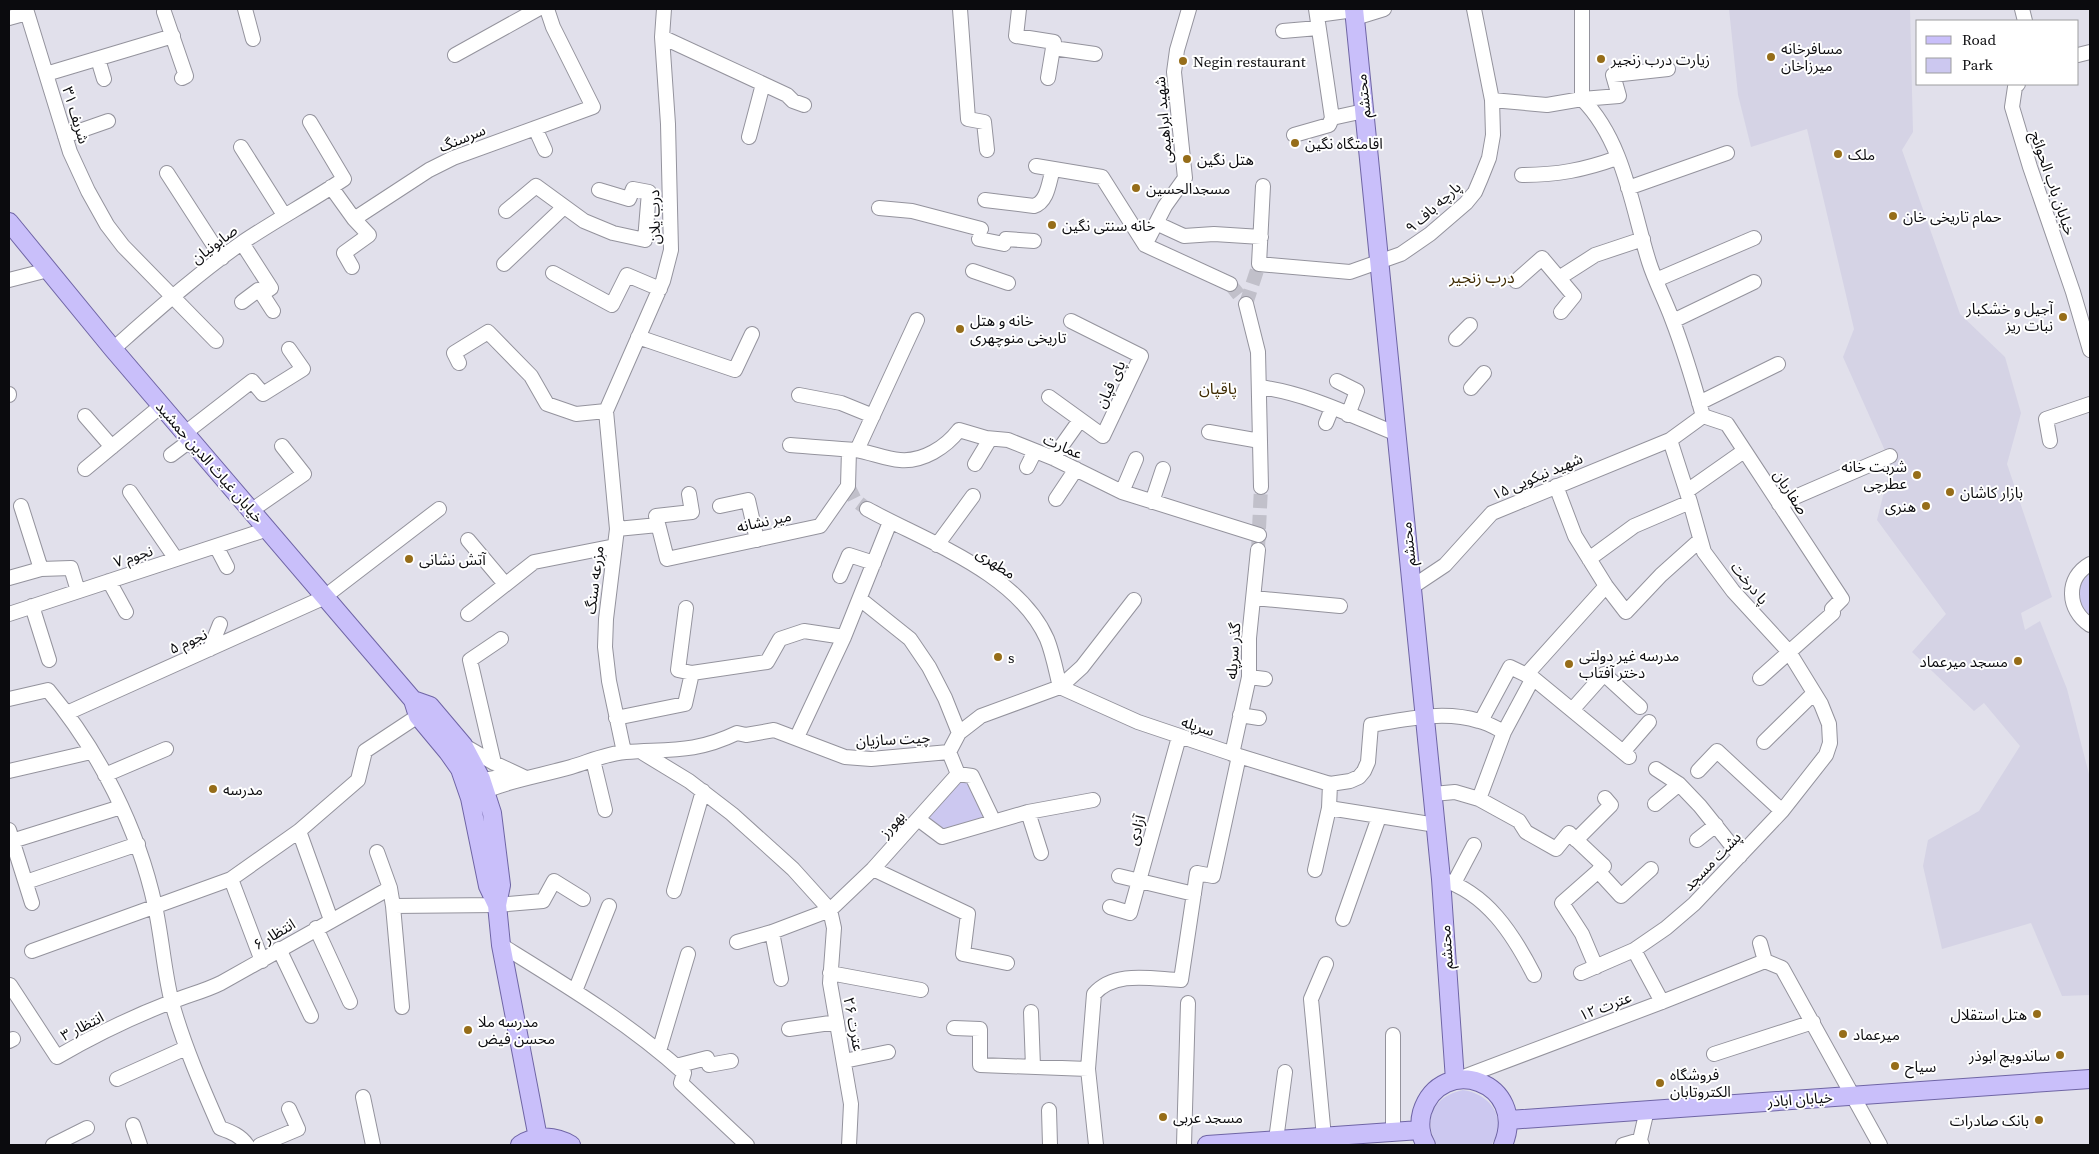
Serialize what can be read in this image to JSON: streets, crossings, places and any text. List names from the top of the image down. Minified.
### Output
{"streets":{"main road":["محتشم","خیابان غیاث الدین جمشید","خیابان اباذر"],"street":["شریف ۳۱","شهید ابراهیمی","سرسنگ","خیابان باب الحوائج","پارچه باف ۹","درب یلان","صابونیان","پای قپان","عمارت","شهید نیکویی ۱۵","صفاریان","میر نشانه","نجوم ۷","مطهری","مزرعه سنگ","پا درخت","نجوم ۵","گذر سرپله","سرپله","چیت سازیان","بهورز","آزادی","پشت مسجد","انتظار ۶","عترت ۱۲","عترت ۲۶","انتظار ۳"]},"crossings":[["محتشم","پارچه باف ۹"],["محتشم","شهید نیکویی ۱۵"],["محتشم","عترت ۱۲"],["شریف ۳۱","صابونیان"],["درب یلان","مزرعه سنگ"],["صابونیان","خیابان غیاث الدین جمشید"],["عمارت","میر نشانه"],["خیابان غیاث الدین جمشید","نجوم ۷"],["خیابان غیاث الدین جمشید","نجوم ۵"],["خیابان غیاث الدین جمشید","چیت سازیان"],["شهید نیکویی ۱۵","صفاریان"],["شهید نیکویی ۱۵","پا درخت"],["صفاریان","پا درخت"],["مطهری","سرپله"],["مطهری","چیت سازیان"],["مزرعه سنگ","چیت سازیان"],["پا درخت","پشت مسجد"],["گذر سرپله","سرپله"],["سرپله","چیت سازیان"],["سرپله","آزادی"],["بهورز","عترت ۲۶"],["انتظار ۶","انتظار ۳"]],"districts":["درب زنجیر","پاقپان"],"places":["مسافرخانه میرزاخان","زیارت درب زنجیر","Negin restaurant","اقامتگاه نگین","ملک","هتل نگین","مسجدالحسین","حمام تاریخی خان","خانه سنتی نگین","آجیل و خشکبار نبات ریز","خانه و هتل تاریخی منوچهری","شربت خانه عطرچی","بازار کاشان","هنری","آتش نشانی","s","مسجد میرعماد","مدرسه غیر دولتی دختر آفتاب","مدرسه","هتل استقلال","مدرسه ملا محسن فیض","میرعماد","ساندویچ ابوذر","سیاح","فروشگاه الکتروتابان","مسجد عربی","بانک صادرات"],"legend":["Road","Park"]}
